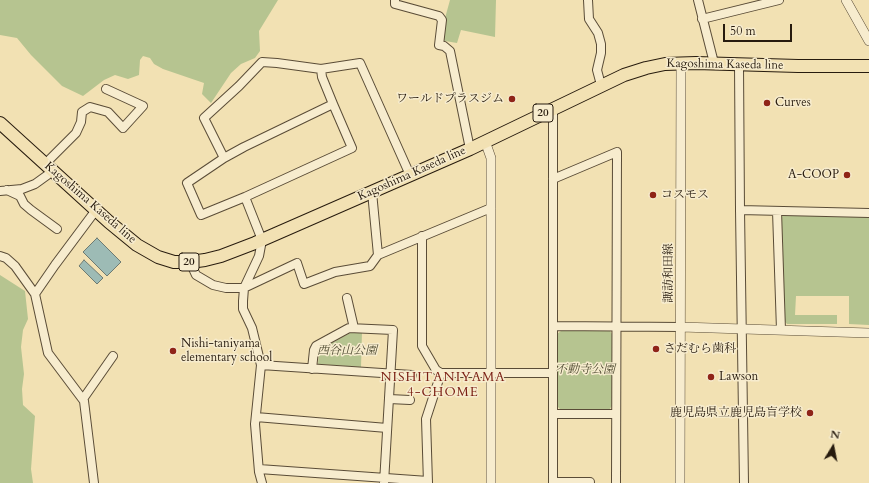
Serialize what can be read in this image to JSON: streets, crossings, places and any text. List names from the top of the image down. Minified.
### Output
{"streets":{"main road":["Kagoshima Kaseda line","20"],"street":["諏訪和田線"]},"crossings":[["Kagoshima Kaseda line","諏訪和田線"]],"districts":["NISHITANIYAMA 4-CHOME"],"parks":["西谷山公園","不動寺公園"],"places":["ワールドプラスジム","Curves","A-COOP","コスモス","さだむら歯科","Nishi-taniyama elementary school","Lawson","鹿児島県立鹿児島盲学校"],"scale_bar":"50 m","north":"top"}
